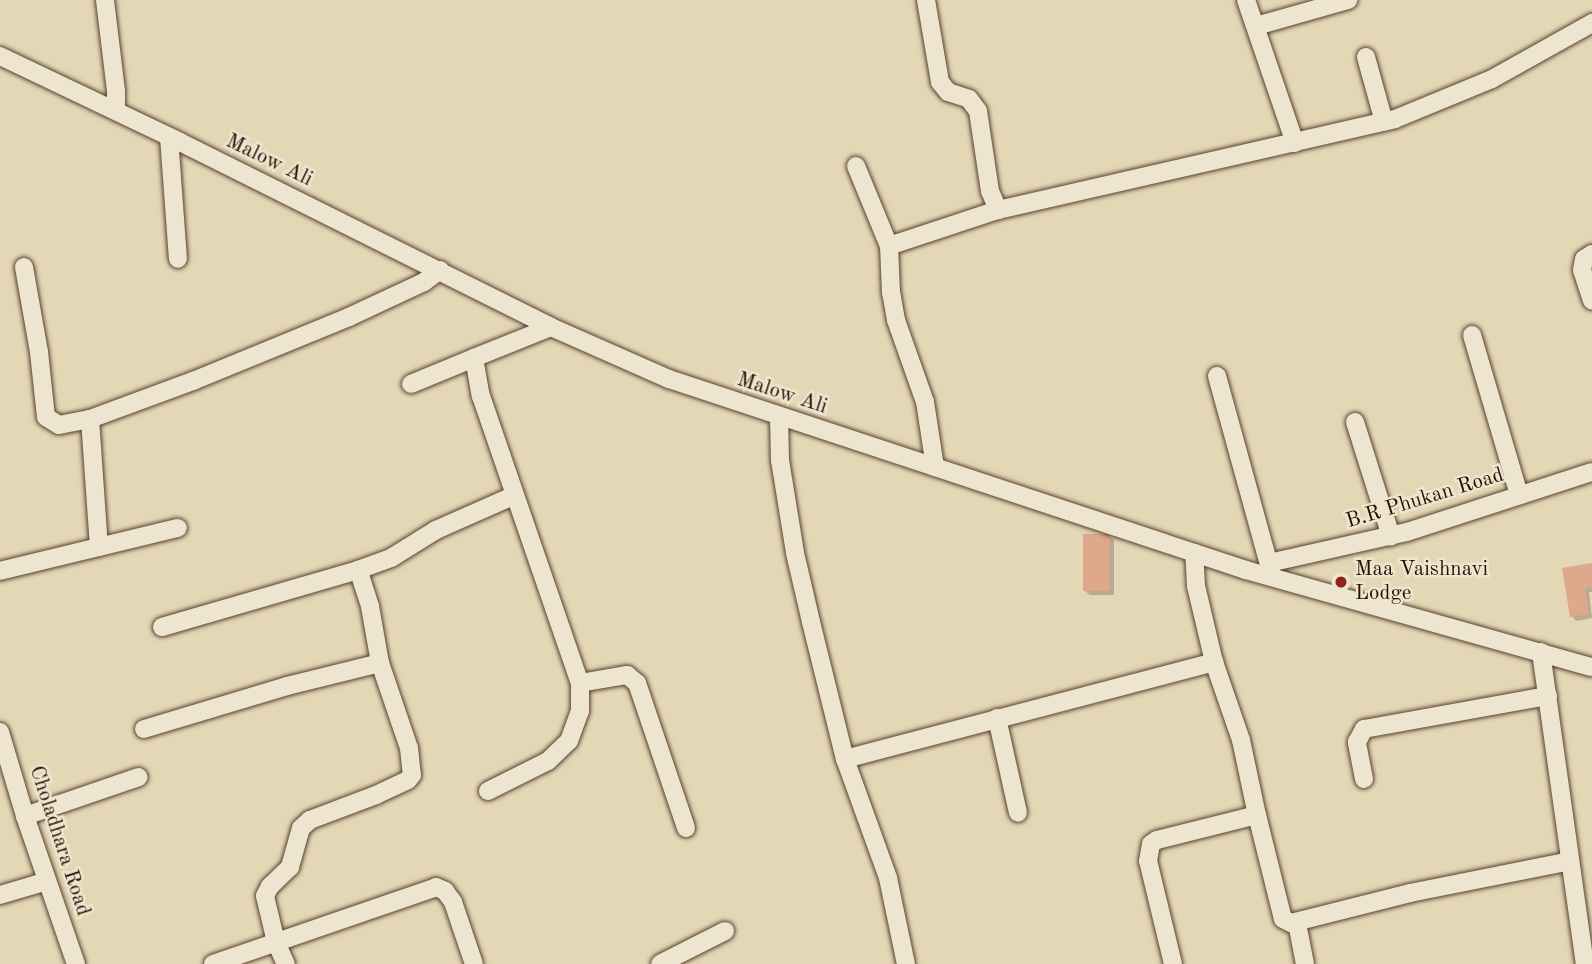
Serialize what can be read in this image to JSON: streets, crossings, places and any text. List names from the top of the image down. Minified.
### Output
{"streets":{"street":["Malow Ali","B.R Phukan Road","Choladhara Road"]},"crossings":[["Malow Ali","B.R Phukan Road"]],"places":["Maa Vaishnavi Lodge"]}
